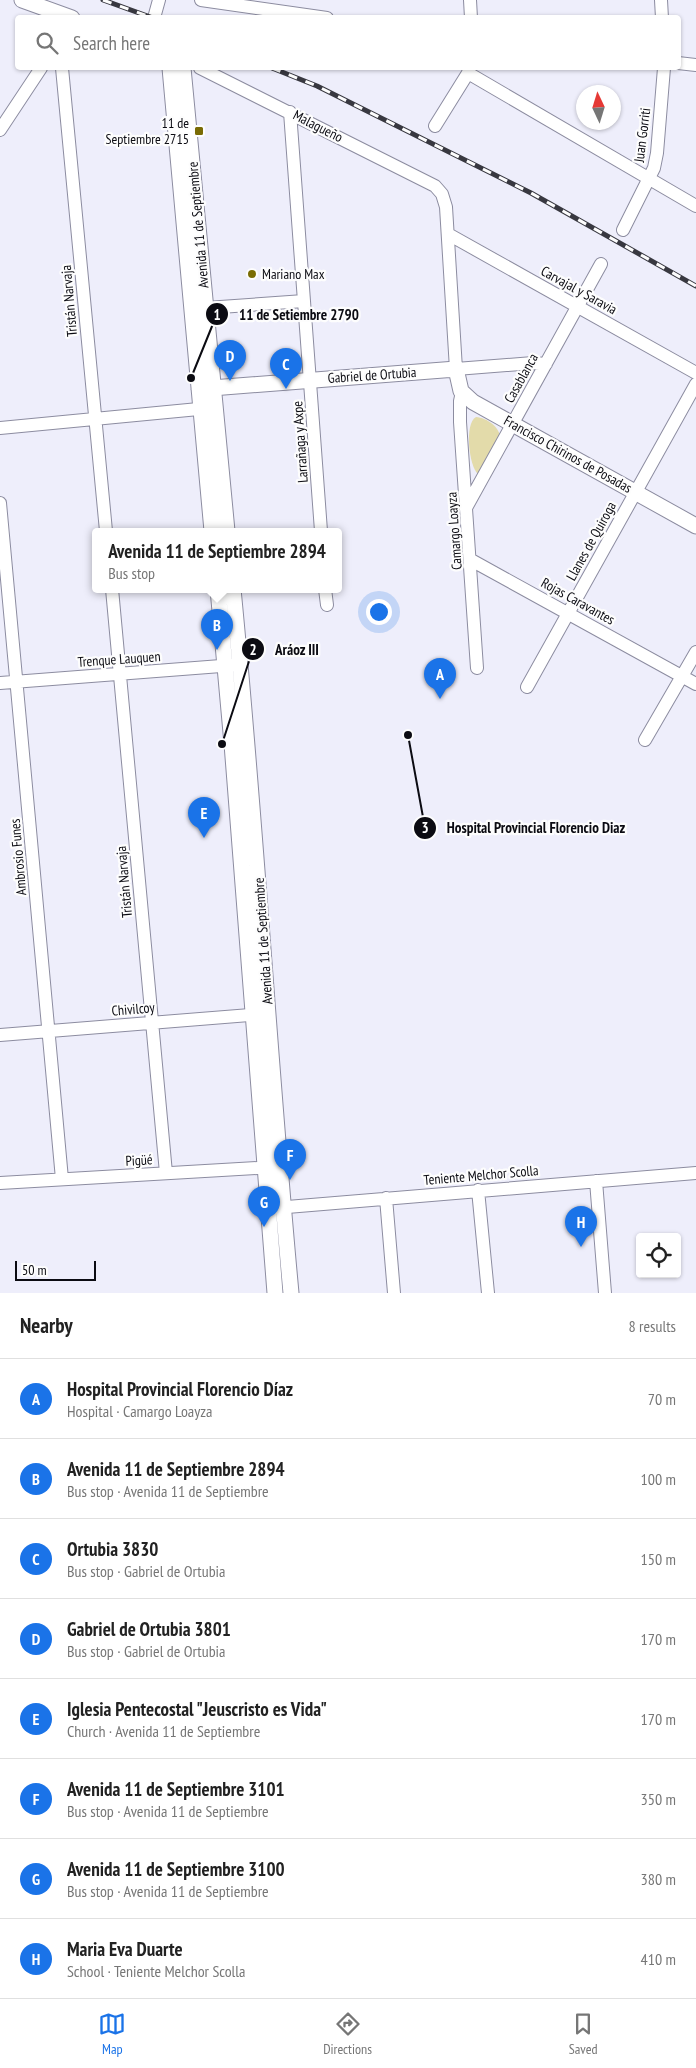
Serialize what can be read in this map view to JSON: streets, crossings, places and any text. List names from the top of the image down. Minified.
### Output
{"streets":{"main road":["Avenida 11 de Septiembre","Gabriel de Ortubia","Francisco Chirinos de Posadas"],"street":["Malagueño","Juan Gorriti","Carvajal y Saravia","Tristán Narvaja","Casablanca","Larrañaga y Axpe","Camargo Loayza","Llanes de Quiroga","Rojas Caravantes","Trenque Lauquen","Ambrosio Funes","Chivilcoy","Pigüé","Teniente Melchor Scolla"]},"crossings":[["Malagueño","Carvajal y Saravia"],["Malagueño","Larrañaga y Axpe"],["Avenida 11 de Septiembre","Gabriel de Ortubia"],["Avenida 11 de Septiembre","Trenque Lauquen"],["Avenida 11 de Septiembre","Chivilcoy"],["Avenida 11 de Septiembre","Pigüé"],["Avenida 11 de Septiembre","Teniente Melchor Scolla"],["Carvajal y Saravia","Casablanca"],["Tristán Narvaja","Trenque Lauquen"],["Tristán Narvaja","Chivilcoy"],["Tristán Narvaja","Pigüé"],["Gabriel de Ortubia","Casablanca"],["Gabriel de Ortubia","Larrañaga y Axpe"],["Casablanca","Francisco Chirinos de Posadas"],["Casablanca","Camargo Loayza"],["Francisco Chirinos de Posadas","Camargo Loayza"],["Francisco Chirinos de Posadas","Llanes de Quiroga"],["Camargo Loayza","Rojas Caravantes"],["Llanes de Quiroga","Rojas Caravantes"],["Trenque Lauquen","Ambrosio Funes"],["Ambrosio Funes","Chivilcoy"],["Ambrosio Funes","Pigüé"]],"places":{"transit":["11 de Septiembre 2715"],"other":["Mariano Max","11 de Setiembre 2790","Hospital Provincial Florencio Diaz","Aráoz III"]},"scale_bar":"50 m","north":"top","page":{"search":"Search here","pins":["D","C","B","A","E","F","G","H"],"popup":["Avenida 11 de Septiembre 2894","Bus stop"],"scale":"50 m","heading":["Nearby","8 results"],"list":[{"mark":"A","name":"Hospital Provincial Florencio Díaz","note":"Hospital · Camargo Loayza","value":"70 m"},{"mark":"B","name":"Avenida 11 de Septiembre 2894","note":"Bus stop · Avenida 11 de Septiembre","value":"100 m"},{"mark":"C","name":"Ortubia 3830","note":"Bus stop · Gabriel de Ortubia","value":"150 m"},{"mark":"D","name":"Gabriel de Ortubia 3801","note":"Bus stop · Gabriel de Ortubia","value":"170 m"},{"mark":"E","name":"Iglesia Pentecostal \"Jeuscristo es Vida\"","note":"Church · Avenida 11 de Septiembre","value":"170 m"},{"mark":"F","name":"Avenida 11 de Septiembre 3101","note":"Bus stop · Avenida 11 de Septiembre","value":"350 m"},{"mark":"G","name":"Avenida 11 de Septiembre 3100","note":"Bus stop · Avenida 11 de Septiembre","value":"380 m"},{"mark":"H","name":"Maria Eva Duarte","note":"School · Teniente Melchor Scolla","value":"410 m"}],"nav":["Map","Directions","Saved"]}}
